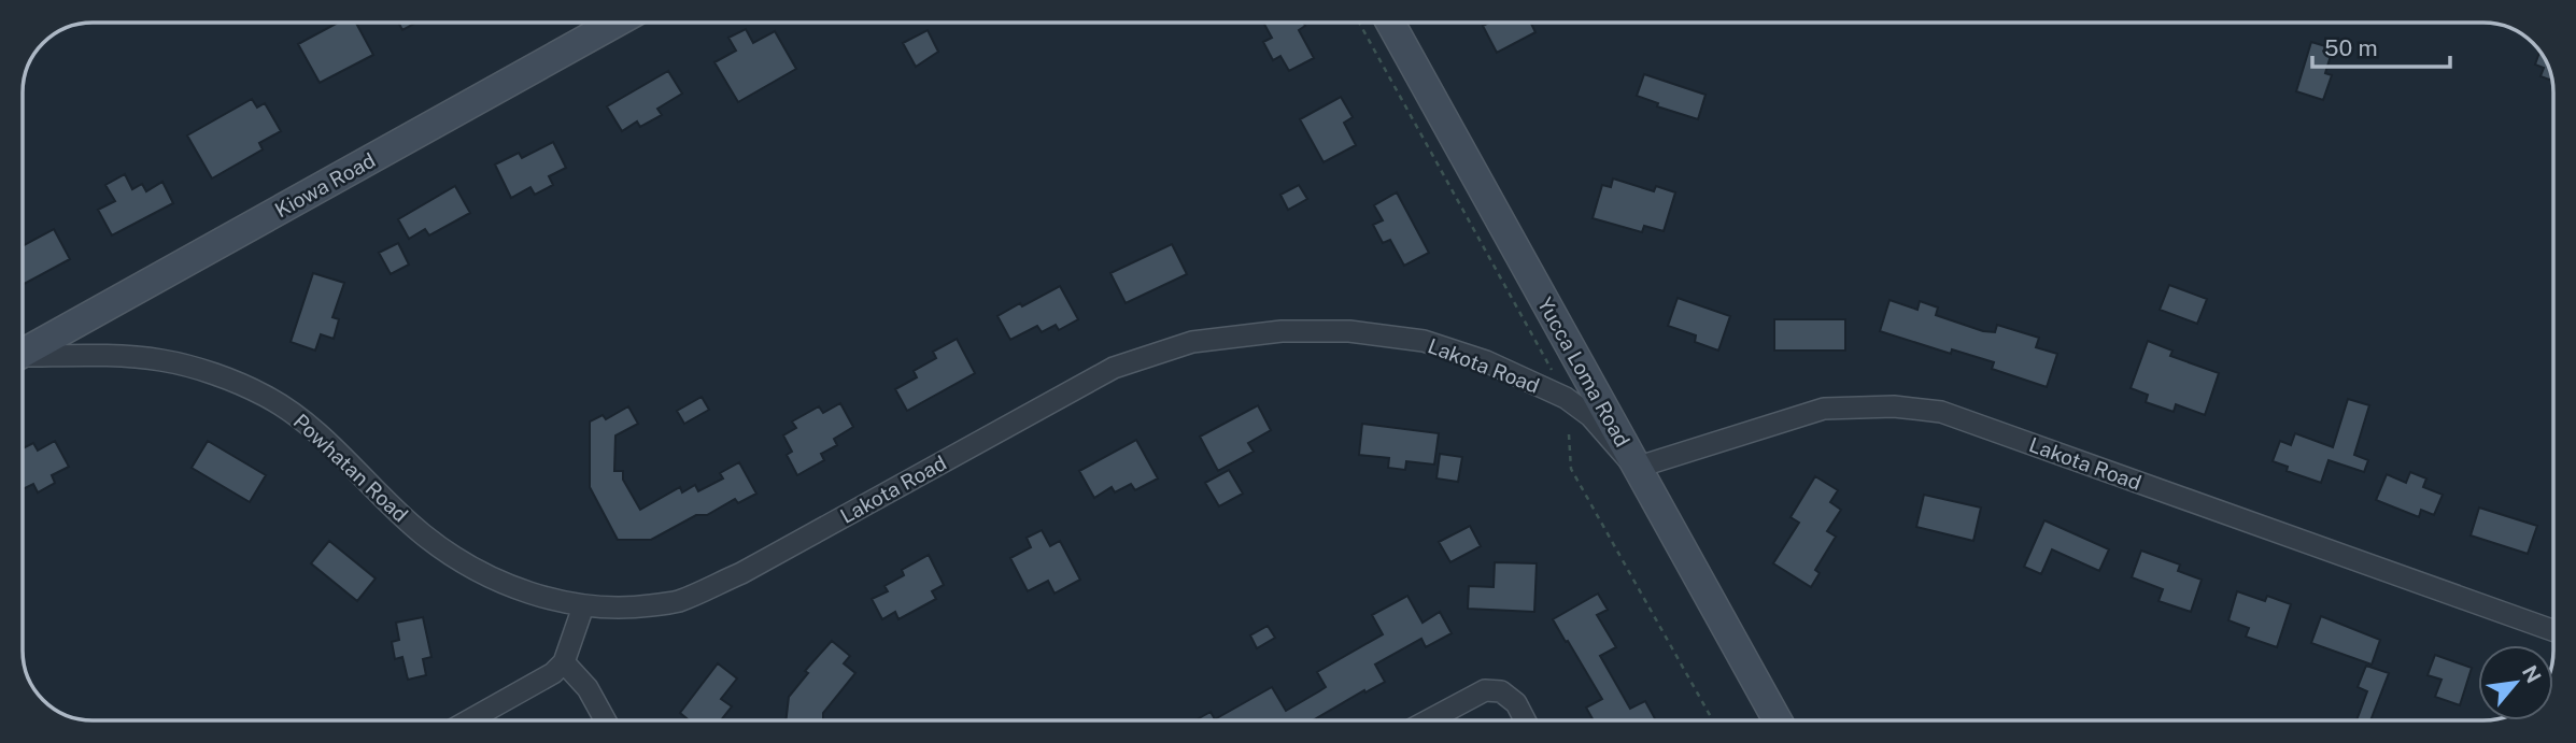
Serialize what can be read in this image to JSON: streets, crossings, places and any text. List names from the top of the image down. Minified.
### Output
{"streets":{"main road":["Kiowa Road","Yucca Loma Road"],"street":["Lakota Road","Powhatan Road"]},"crossings":[["Lakota Road","Yucca Loma Road"],["Lakota Road","Powhatan Road"]],"scale_bar":"50 m","north":"top right"}
